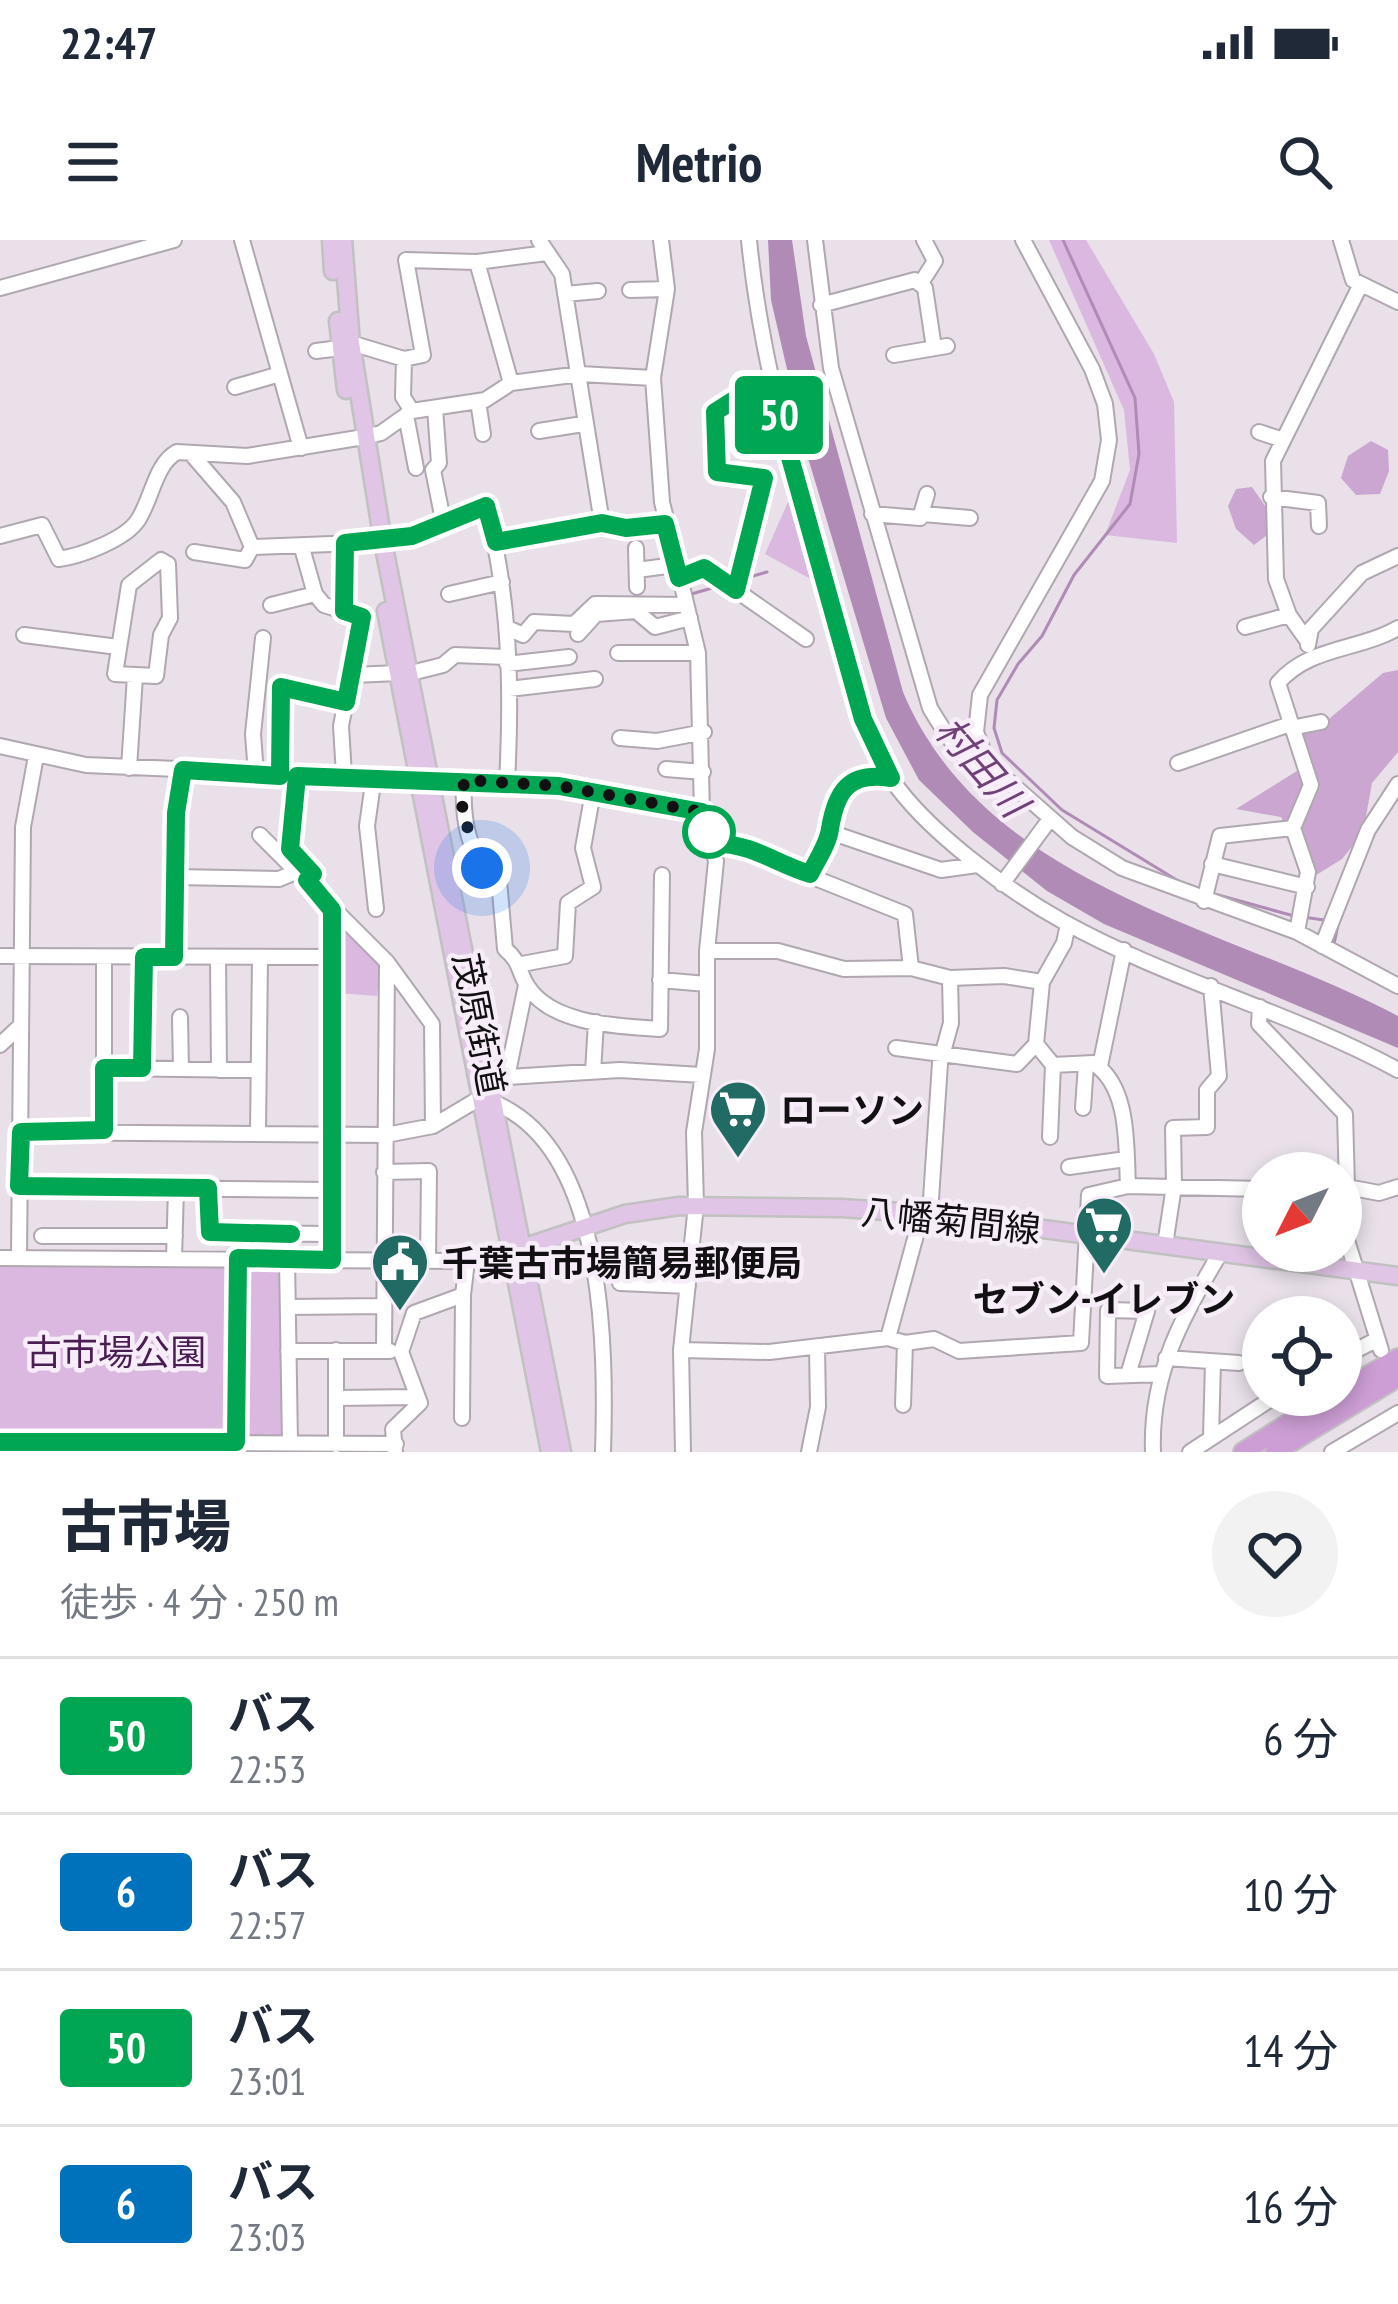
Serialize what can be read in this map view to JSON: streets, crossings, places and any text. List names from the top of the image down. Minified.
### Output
{"streets":{"main road":["茂原街道","八幡菊間線"]},"crossings":[["茂原街道","八幡菊間線"]],"water":["村田川"],"parks":["古市場公園"],"places":{"supermarket":["ローソン","セブン-イレブン"],"public building":["千葉古市場簡易郵便局"]},"lines":["bus line 50"],"north":"bottom left","page":{"status":"22:47","header":"Metrio","on_map":"50","heading":["古市場","徒歩 · 4 分 · 250 m"],"list":[{"mark":"50","name":"バス","note":"22:53","value":"6 分"},{"mark":"6","name":"バス","note":"22:57","value":"10 分"},{"mark":"50","name":"バス","note":"23:01","value":"14 分"},{"mark":"6","name":"バス","note":"23:03","value":"16 分"}]}}
